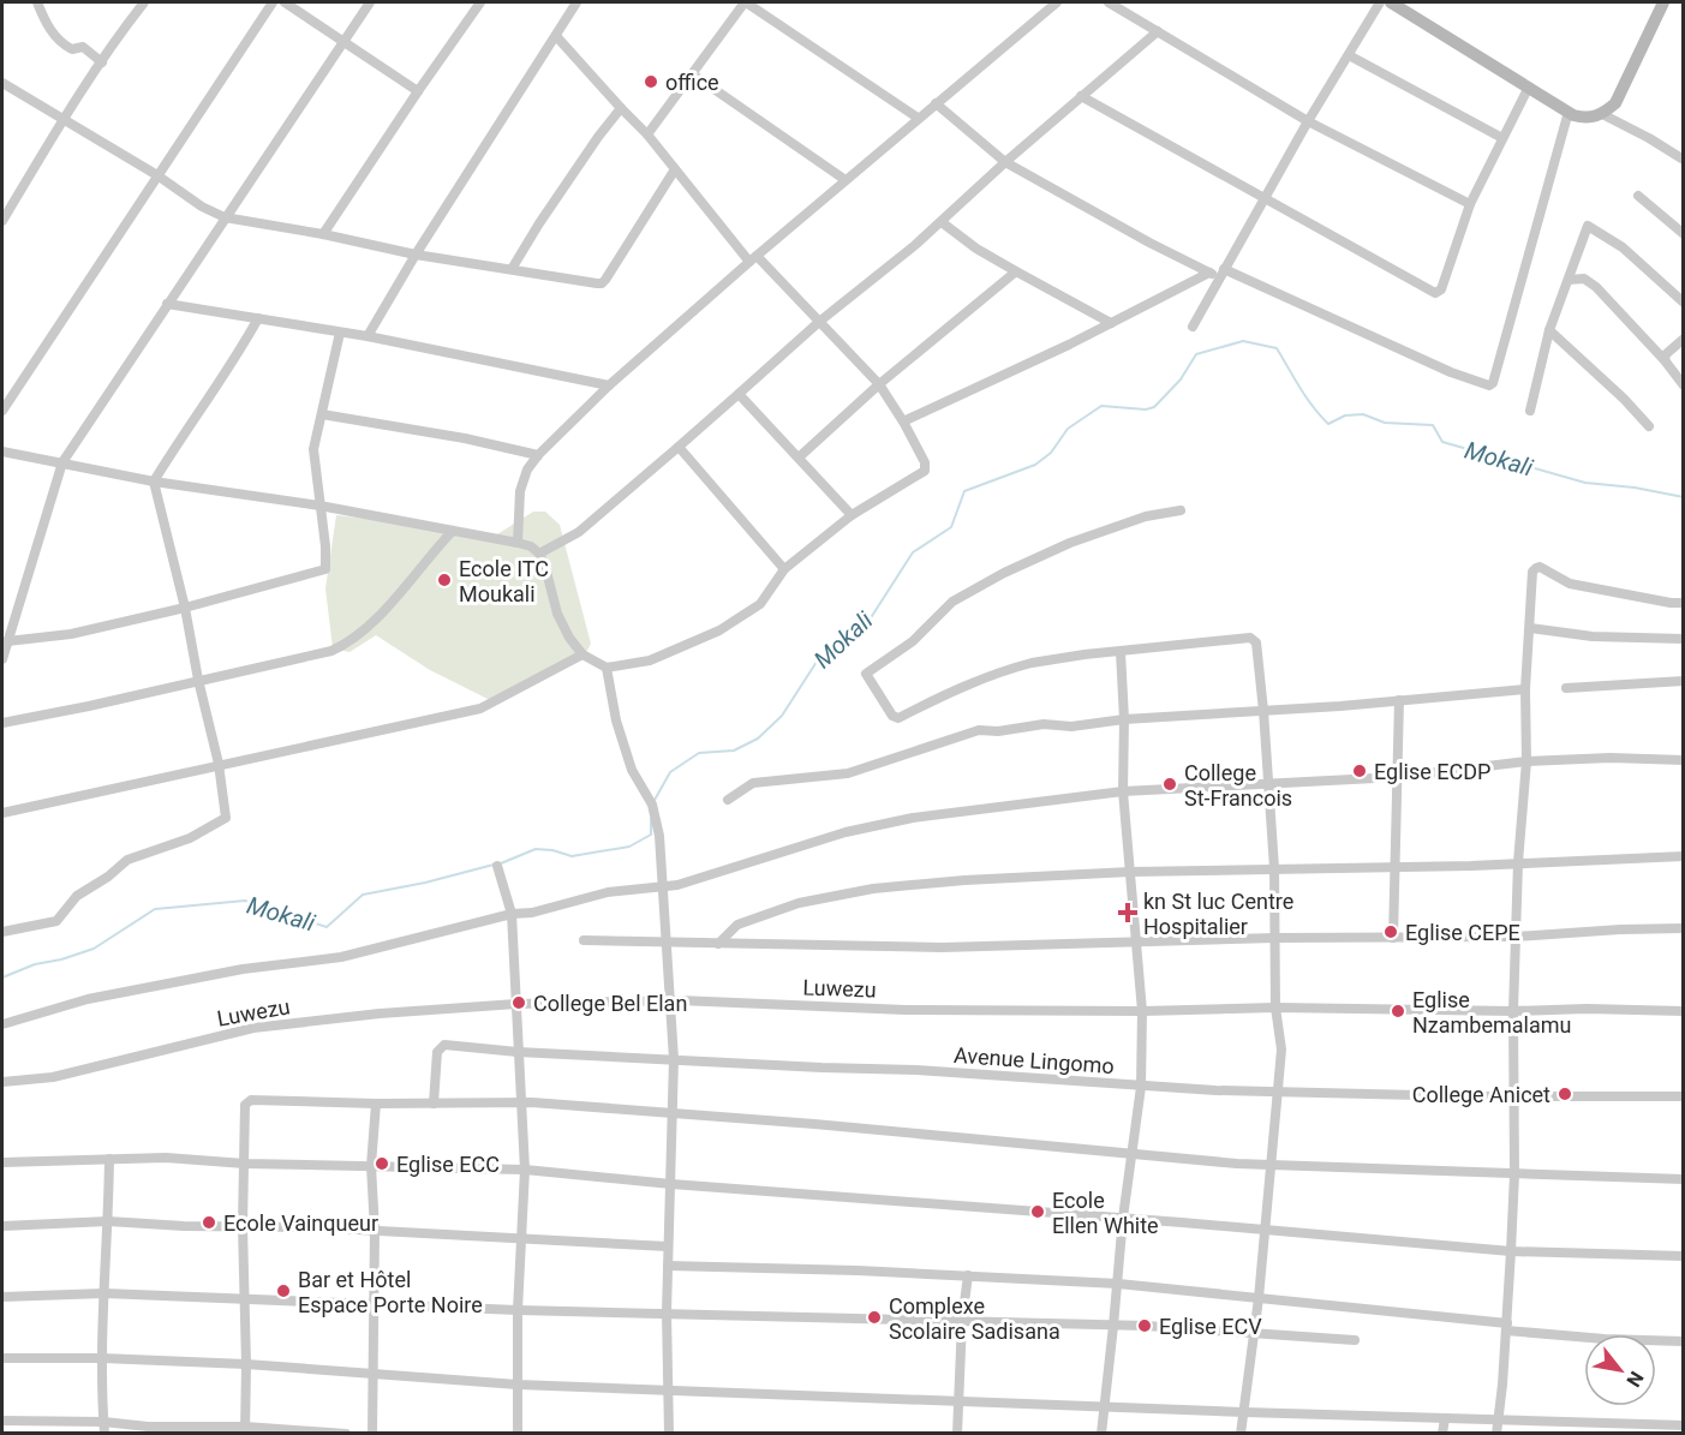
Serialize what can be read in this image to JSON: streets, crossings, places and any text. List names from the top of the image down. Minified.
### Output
{"streets":{"street":["Luwezu","Avenue Lingomo"]},"water":["Mokali"],"places":{"other":["office","Ecole ITC Moukali","Eglise ECDP","College St-Francois","Eglise CEPE","College Bel Elan","Eglise Nzambemalamu","College Anicet","Eglise ECC","Ecole Ellen White","Ecole Vainqueur","Bar et Hôtel Espace Porte Noire","Complexe Scolaire Sadisana","Eglise ECV"],"health":["kn St luc Centre Hospitalier"]},"north":"bottom right"}
